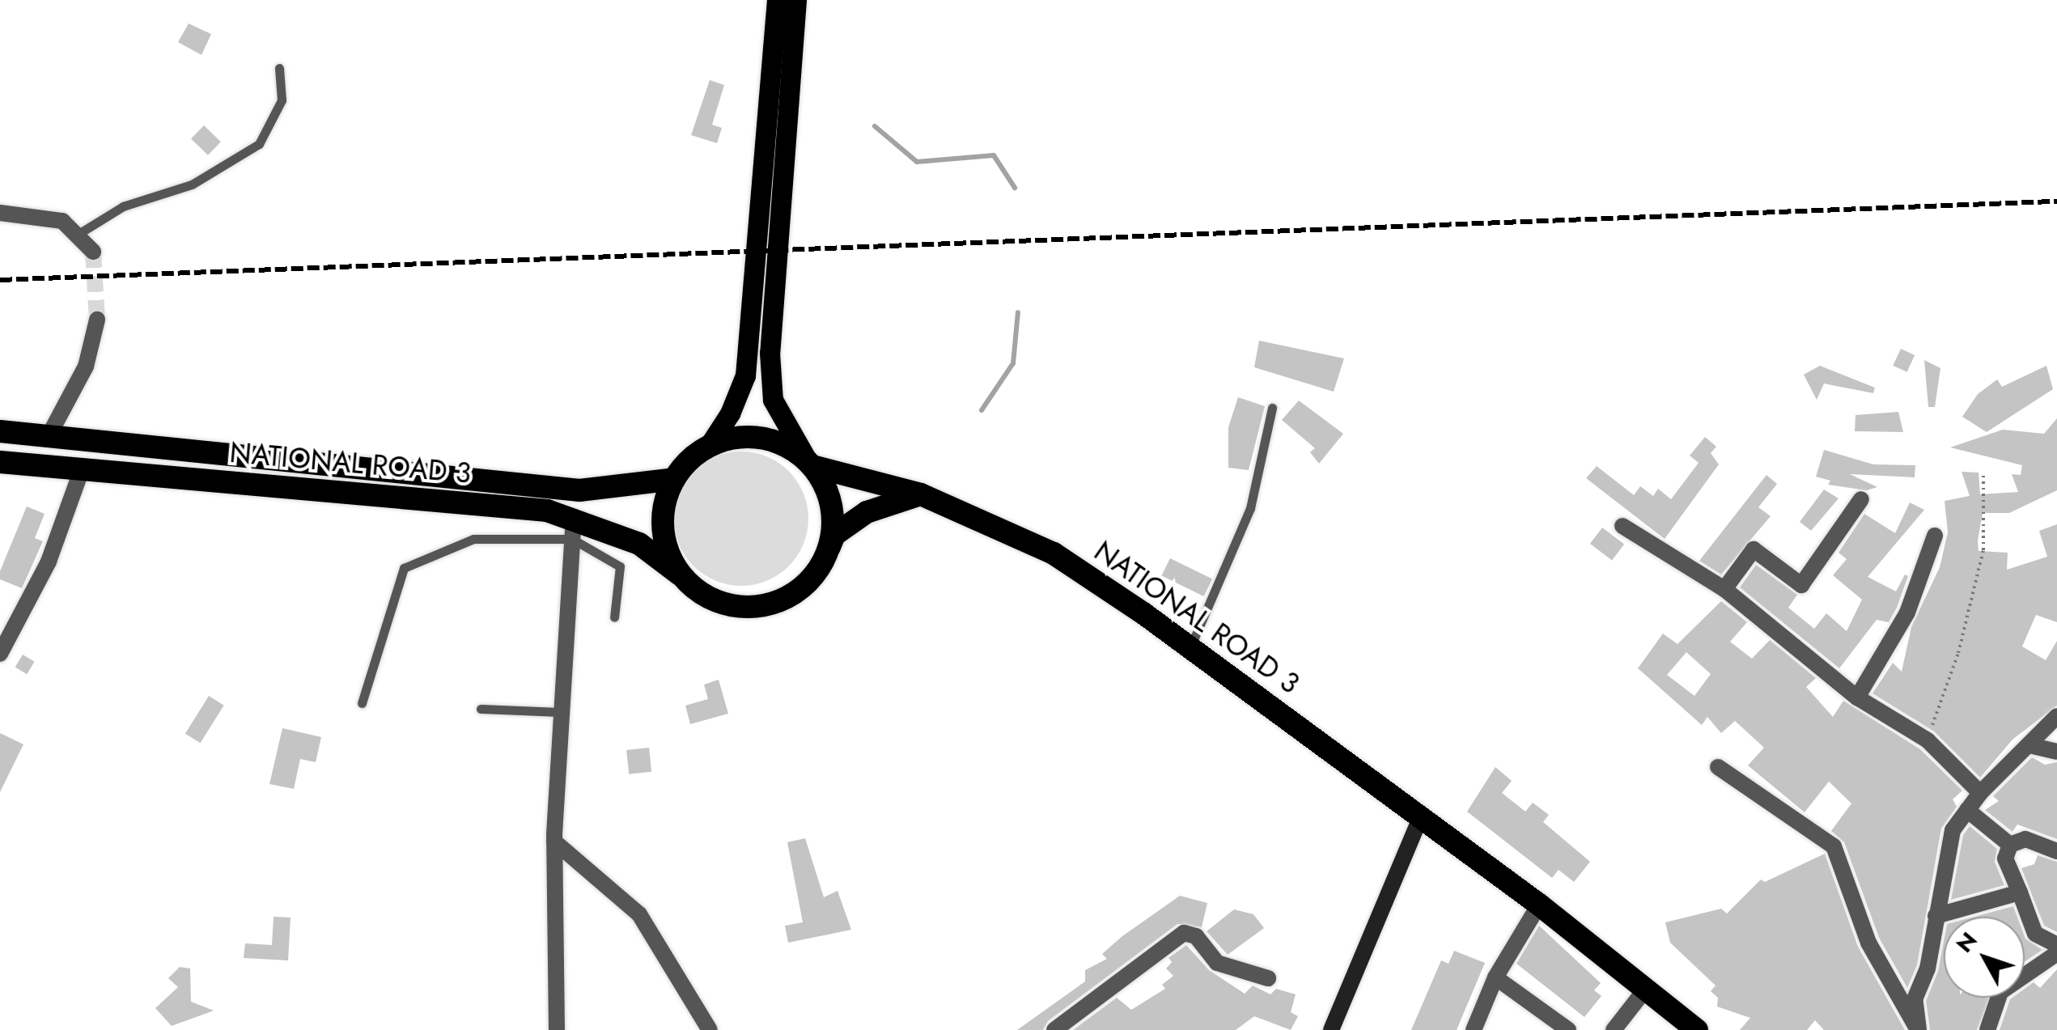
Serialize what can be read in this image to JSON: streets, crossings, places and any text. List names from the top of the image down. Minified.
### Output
{"streets":{"highway":["NATIONAL ROAD 3"]},"north":"top left"}
